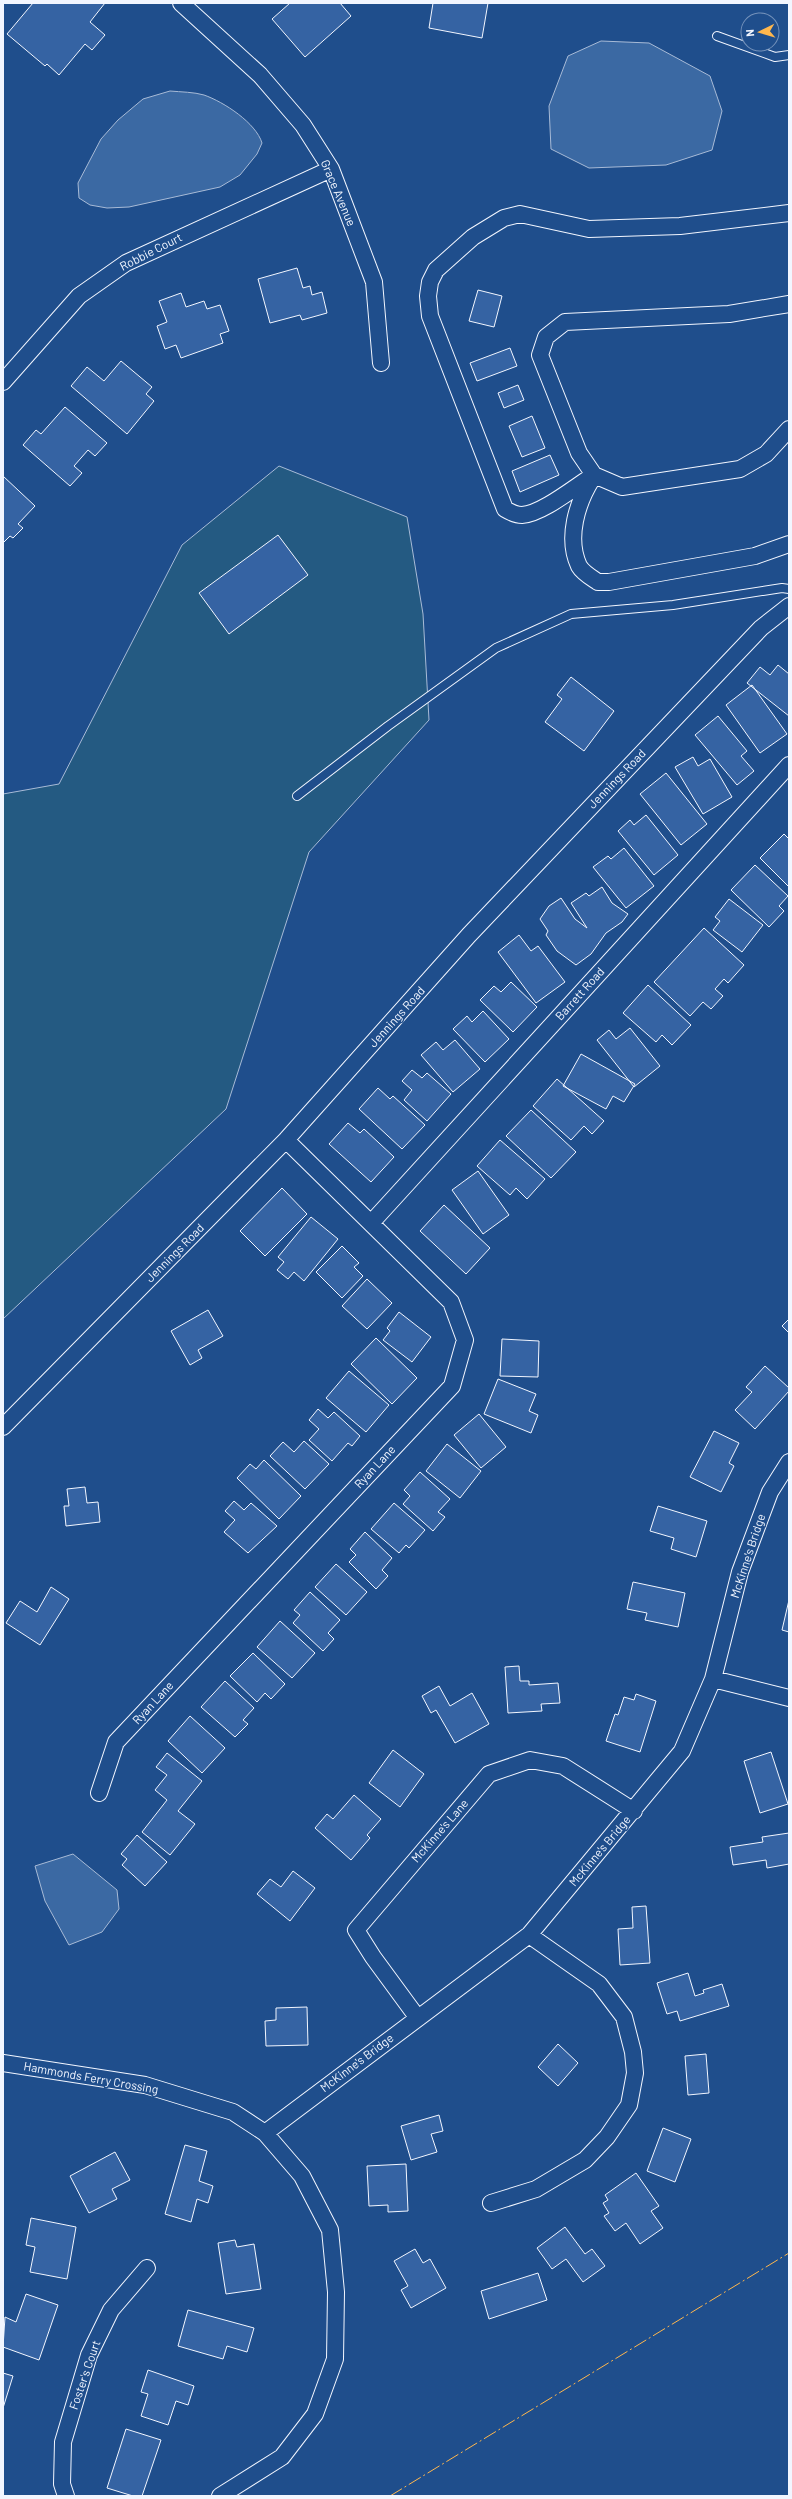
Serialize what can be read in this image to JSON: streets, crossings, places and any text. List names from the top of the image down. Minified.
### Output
{"streets":{"street":["Grace Avenue","Robbie Court","Jennings Road","Barrett Road","Ryan Lane","McKinne's Bridge","McKinne's Lane","Hammonds Ferry Crossing","Foster's Court"]},"crossings":[["Grace Avenue","Robbie Court"],["Jennings Road","Ryan Lane"],["Barrett Road","Ryan Lane"],["McKinne's Bridge","McKinne's Lane"],["McKinne's Bridge","Hammonds Ferry Crossing"]],"north":"left"}
